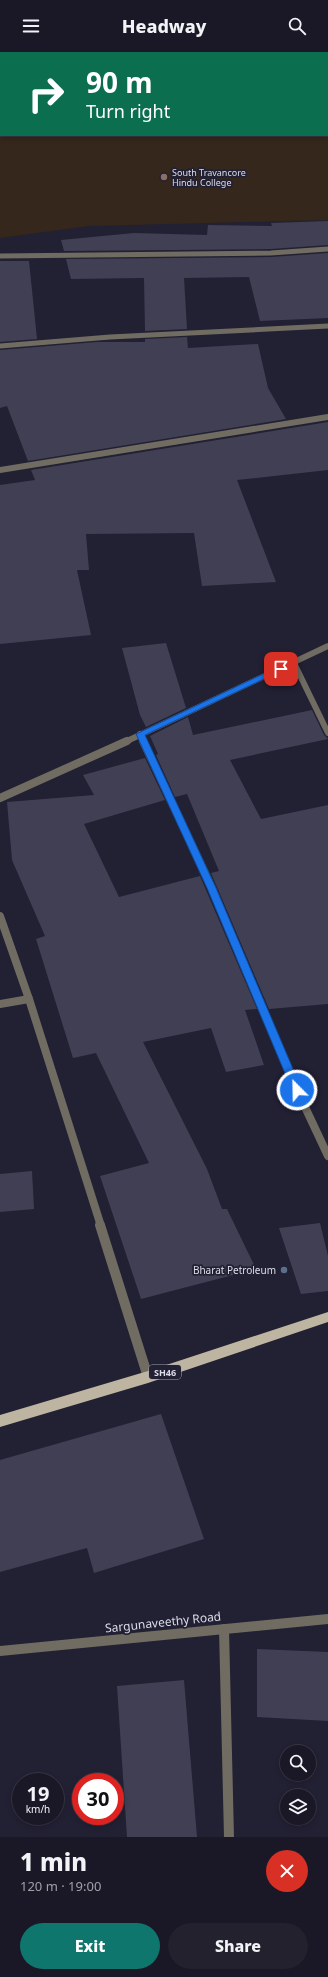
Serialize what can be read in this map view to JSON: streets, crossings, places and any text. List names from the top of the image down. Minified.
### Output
{"streets":{"main road":["SH46"],"street":["Sargunaveethy Road"]},"places":["South Travancore Hindu College","Bharat Petroleum"],"page":{"header":"Headway","turn":["90 m","Turn right"],"speed":"19 km/h","limit":"30","heading":["1 min","120 m · 19:00"],"buttons":["Exit","Share"]}}
